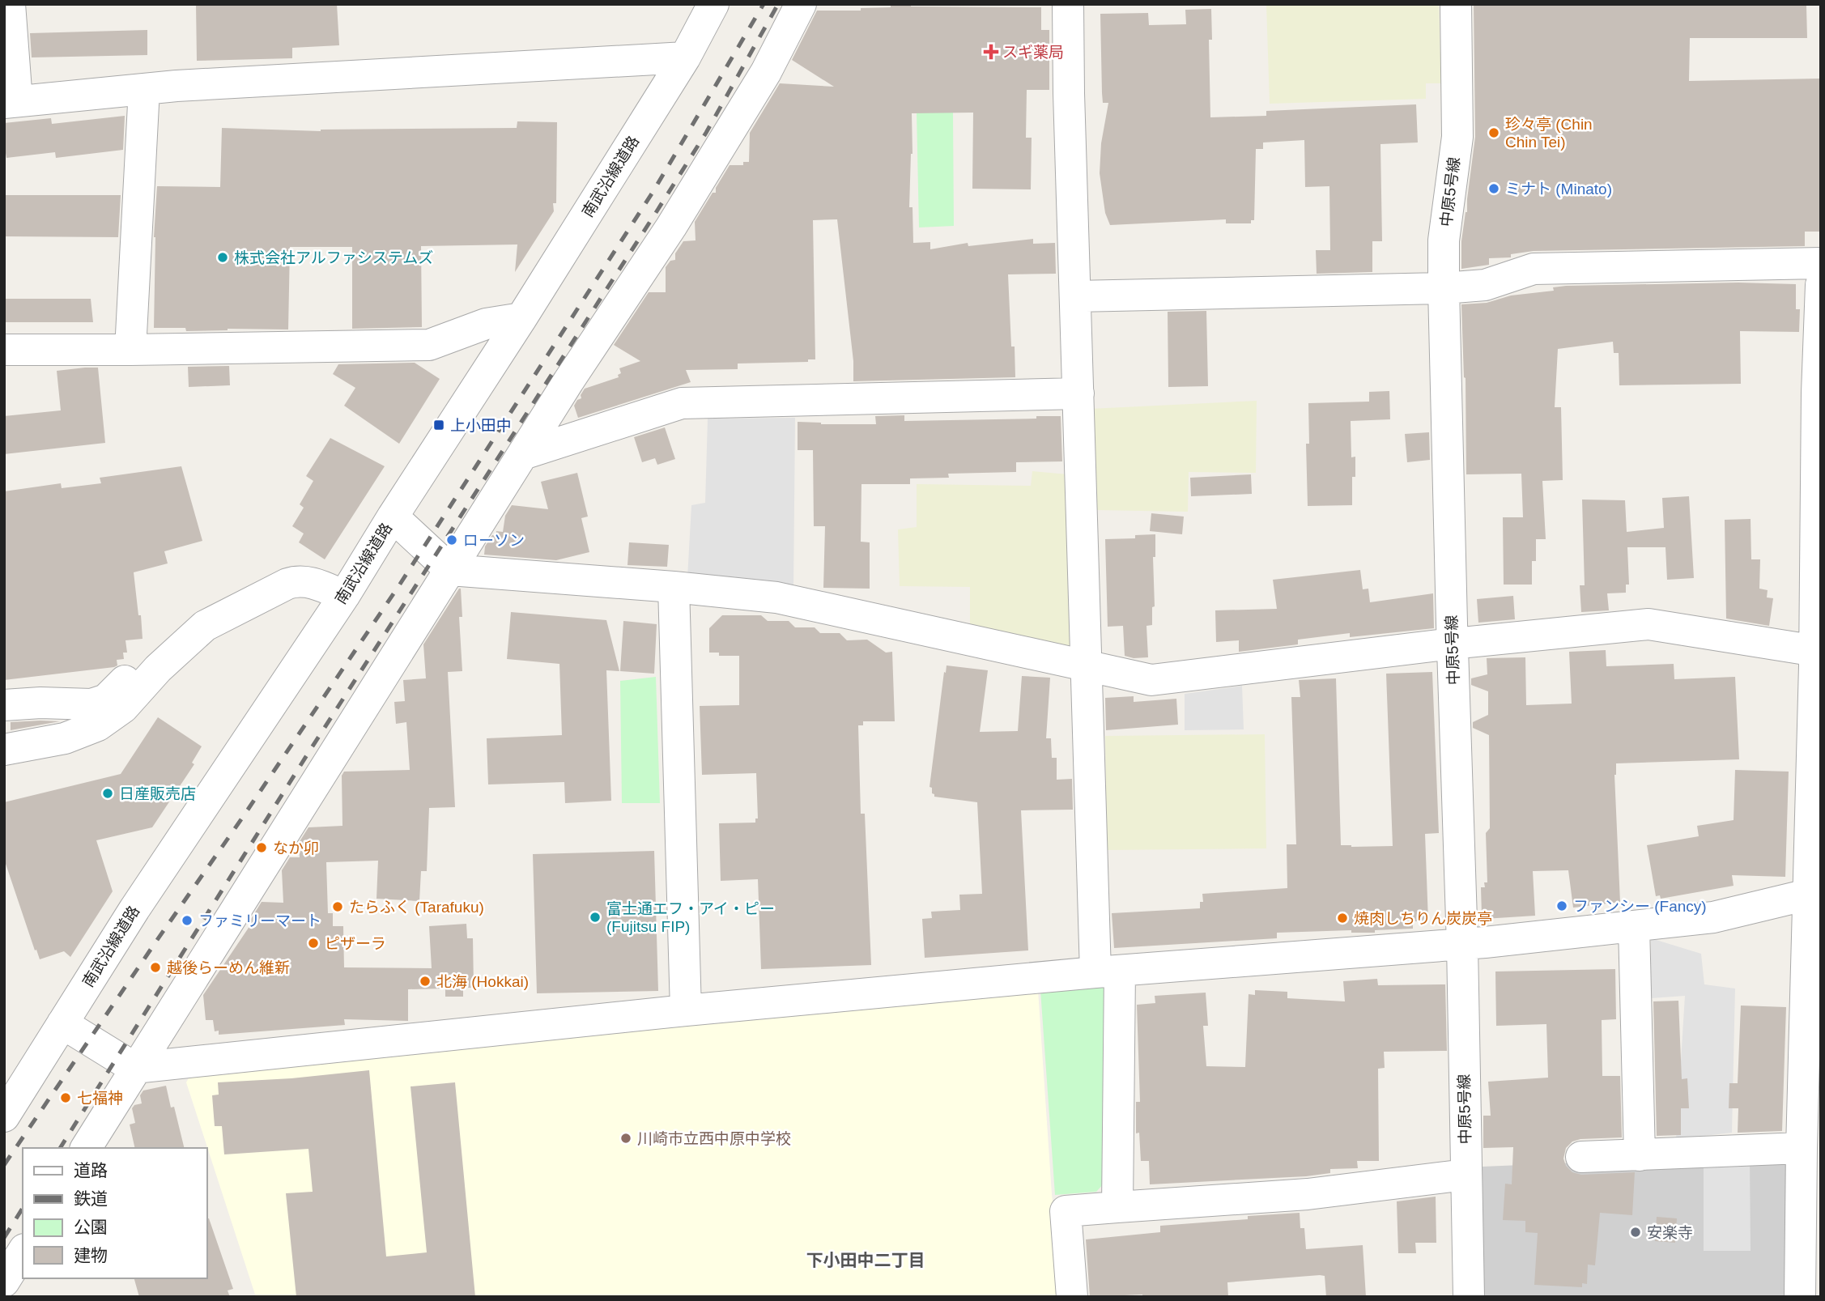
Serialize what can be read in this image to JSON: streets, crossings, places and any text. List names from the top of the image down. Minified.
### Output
{"streets":{"street":["南武沿線道路","中原5号線"]},"districts":["下小田中二丁目"],"places":{"health":["スギ薬局"],"other":["珍々亭 (Chin Chin Tei)","ミナト (Minato)","株式会社アルファシステムズ","ローソン","日産販売店","なか卯","ファンシー (Fancy)","たらふく (Tarafuku)","富士通エフ・アイ・ピー (Fujitsu FIP)","焼肉しちりん炭炭亭","ファミリーマート","ピザーラ","越後らーめん維新","北海 (Hokkai)","七福神","川崎市立西中原中学校","安楽寺"],"transit":["上小田中"]},"legend":["道路","鉄道","公園","建物"]}
